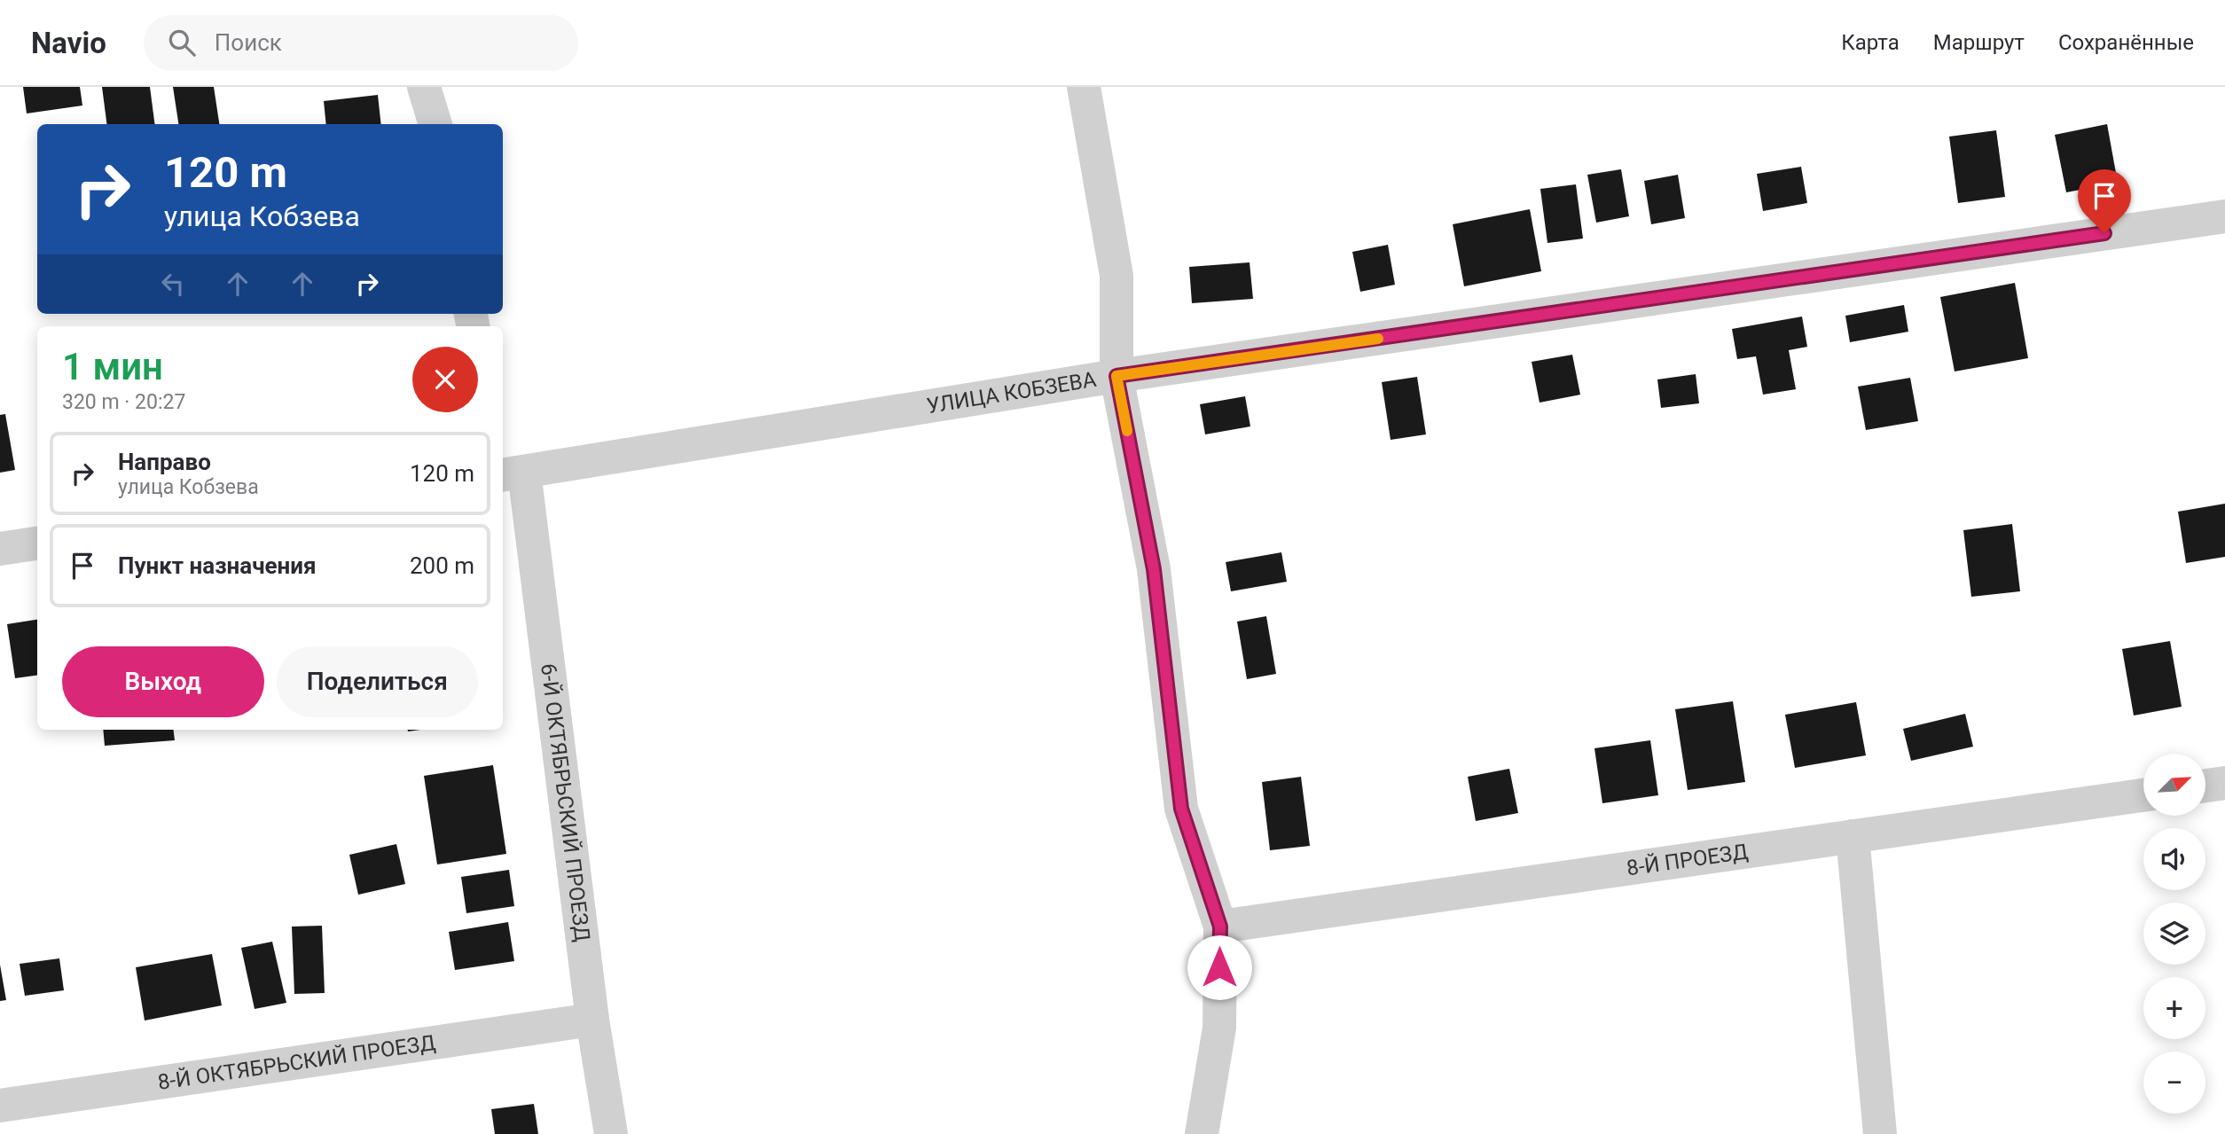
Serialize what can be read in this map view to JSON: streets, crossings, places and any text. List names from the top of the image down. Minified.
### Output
{"streets":{"street":["УЛИЦА КОБЗЕВА","6-Й ОКТЯБРЬСКИЙ ПРОЕЗД","8-Й ПРОЕЗД","8-Й ОКТЯБРЬСКИЙ ПРОЕЗД"]},"crossings":[["УЛИЦА КОБЗЕВА","6-Й ОКТЯБРЬСКИЙ ПРОЕЗД"],["6-Й ОКТЯБРЬСКИЙ ПРОЕЗД","8-Й ОКТЯБРЬСКИЙ ПРОЕЗД"]],"north":"top right","page":{"header":"Navio","search":"Поиск","nav":["Карта","Маршрут","Сохранённые"],"turn":["120 m","улица Кобзева"],"heading":["1 мин","320 m · 20:27"],"list":[{"name":"Направо","note":"улица Кобзева","value":"120 m"},{"name":"Пункт назначения","value":"200 m"}],"buttons":["Выход","Поделиться"],"map_buttons":["+","−"]}}
